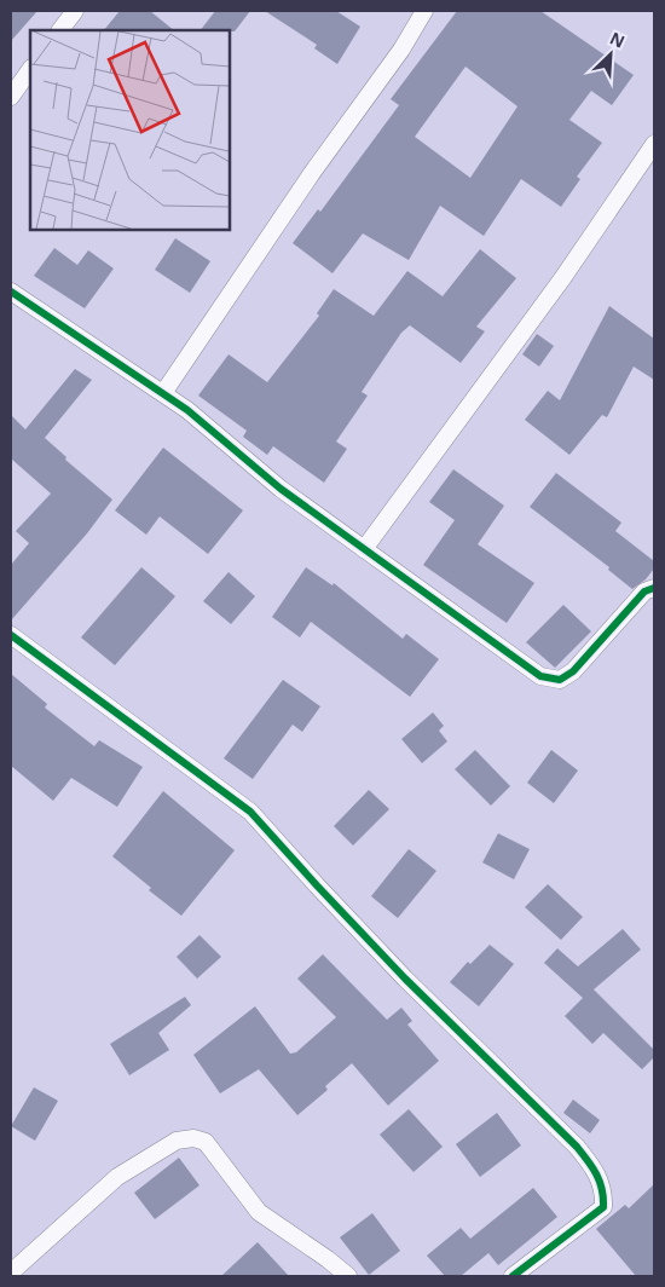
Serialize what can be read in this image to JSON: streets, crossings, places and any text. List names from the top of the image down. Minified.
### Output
{"north":"top right"}
